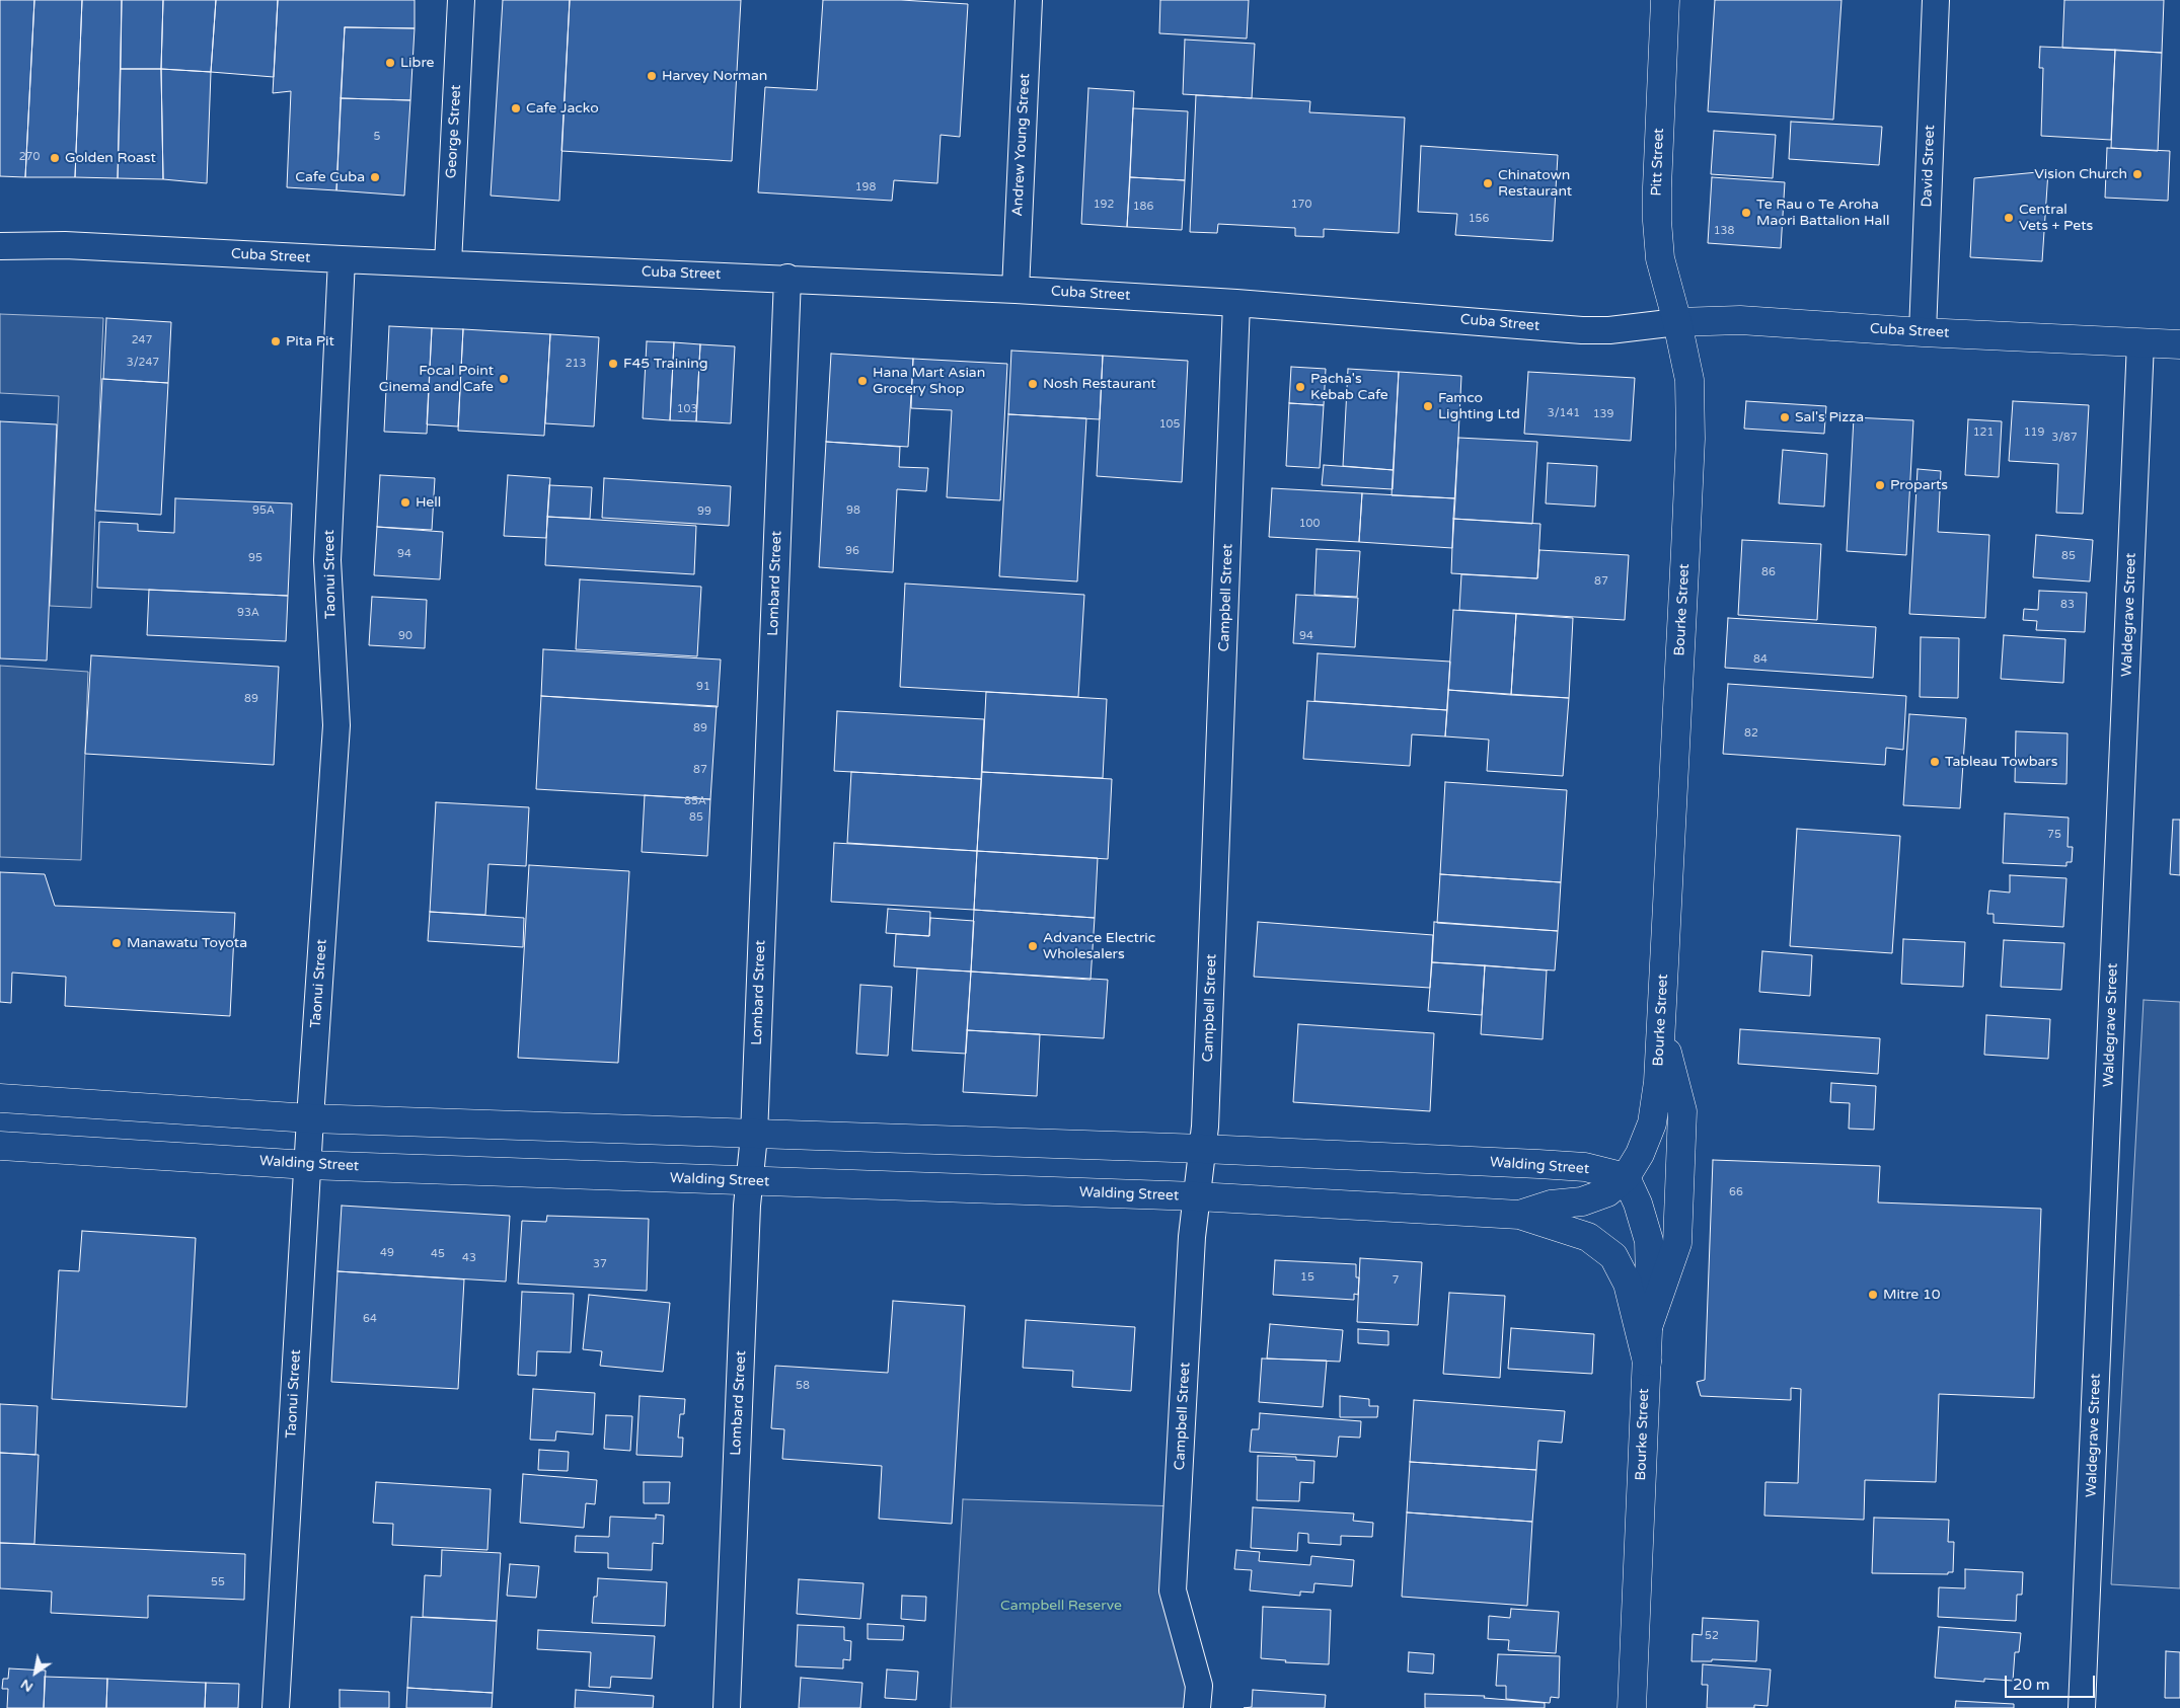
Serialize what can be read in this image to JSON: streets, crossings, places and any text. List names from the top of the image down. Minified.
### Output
{"streets":{"main road":["Pitt Street","Cuba Street","Bourke Street","Walding Street"],"street":["George Street","Andrew Young Street","David Street","Taonui Street","Lombard Street","Campbell Street","Waldegrave Street"]},"crossings":[["George Street","Cuba Street"],["Andrew Young Street","Cuba Street"],["Pitt Street","Cuba Street"],["Pitt Street","Bourke Street"],["David Street","Cuba Street"],["Cuba Street","Taonui Street"],["Cuba Street","Lombard Street"],["Cuba Street","Campbell Street"],["Cuba Street","Bourke Street"],["Cuba Street","Waldegrave Street"],["Taonui Street","Walding Street"],["Lombard Street","Walding Street"],["Campbell Street","Walding Street"],["Bourke Street","Walding Street"]],"parks":["Campbell Reserve"],"places":["Libre","Harvey Norman","Cafe Jacko","Golden Roast","Vision Church","Cafe Cuba","Chinatown Restaurant","Te Rau o Te Aroha Maori Battalion Hall","Central Vets + Pets","Pita Pit","F45 Training","Focal Point Cinema and Cafe","Hana Mart Asian Grocery Shop","Nosh Restaurant","Pacha's Kebab Cafe","Famco Lighting Ltd","Sal's Pizza","Proparts","Hell","Tableau Towbars","Manawatu Toyota","Advance Electric Wholesalers","Mitre 10"],"house_numbers":["5","270","198","192","170","186","156","138","247","3/247","213","103","3/141","139","105","121","119","3/87","95A","98","99","100","96","94","85","95","86","87","83","93A","90","94","84","91","89","89","82","87","85A","85","75","66","49","45","43","37","15","7","64","58","55","52"],"scale_bar":"20 m","north":"bottom left"}
